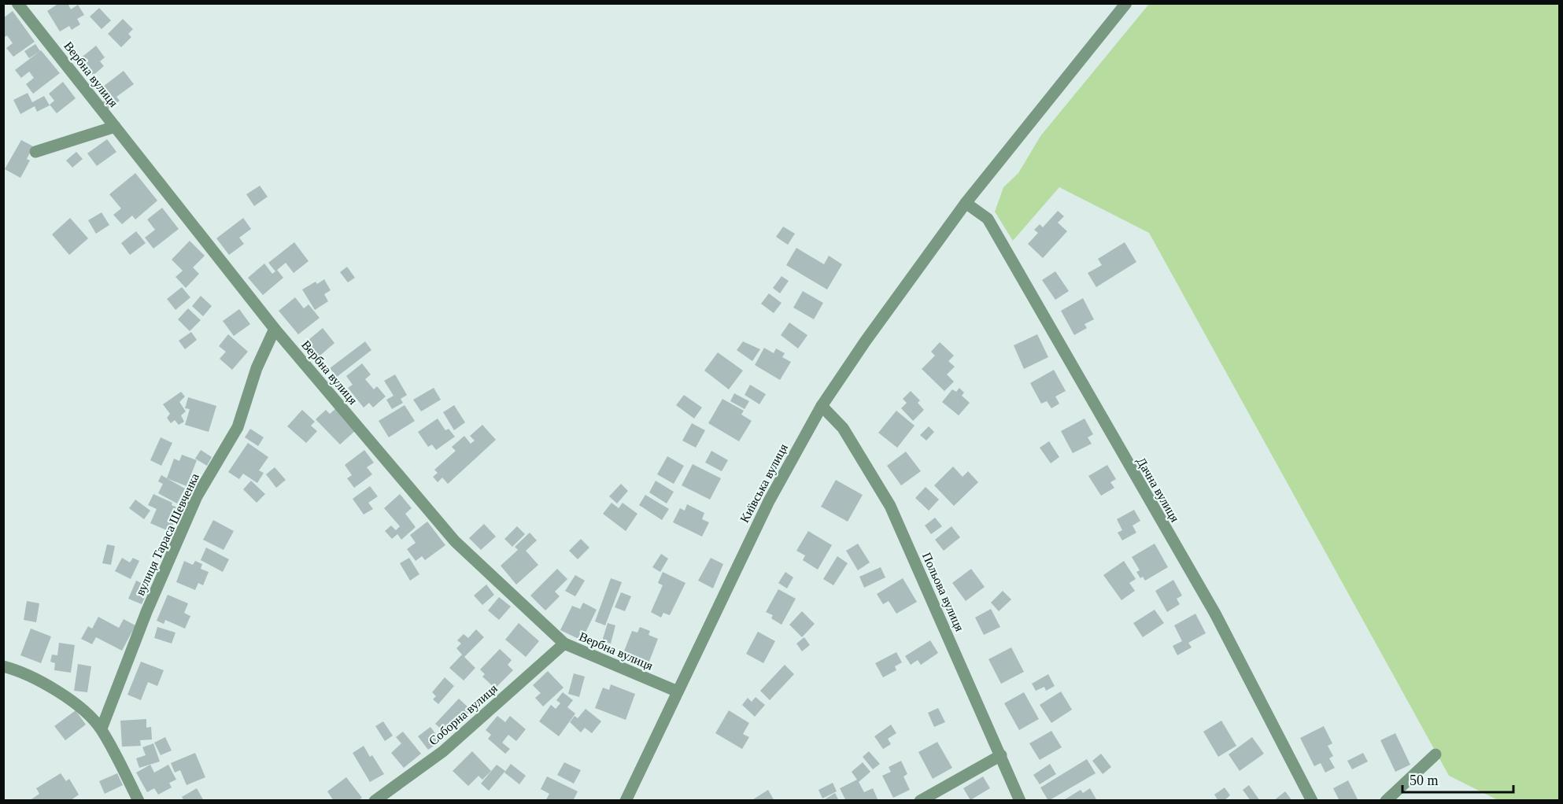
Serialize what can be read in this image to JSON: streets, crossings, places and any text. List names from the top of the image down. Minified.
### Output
{"streets":{"street":["Вербна вулиця","Київська вулиця","Дачна вулиця","вулиця Тараса Шевченка","Польова вулиця","Соборна вулиця"]},"crossings":[["Вербна вулиця","Київська вулиця"],["Вербна вулиця","вулиця Тараса Шевченка"],["Вербна вулиця","Соборна вулиця"],["Київська вулиця","Дачна вулиця"],["Київська вулиця","Польова вулиця"]],"scale_bar":"50 m"}
